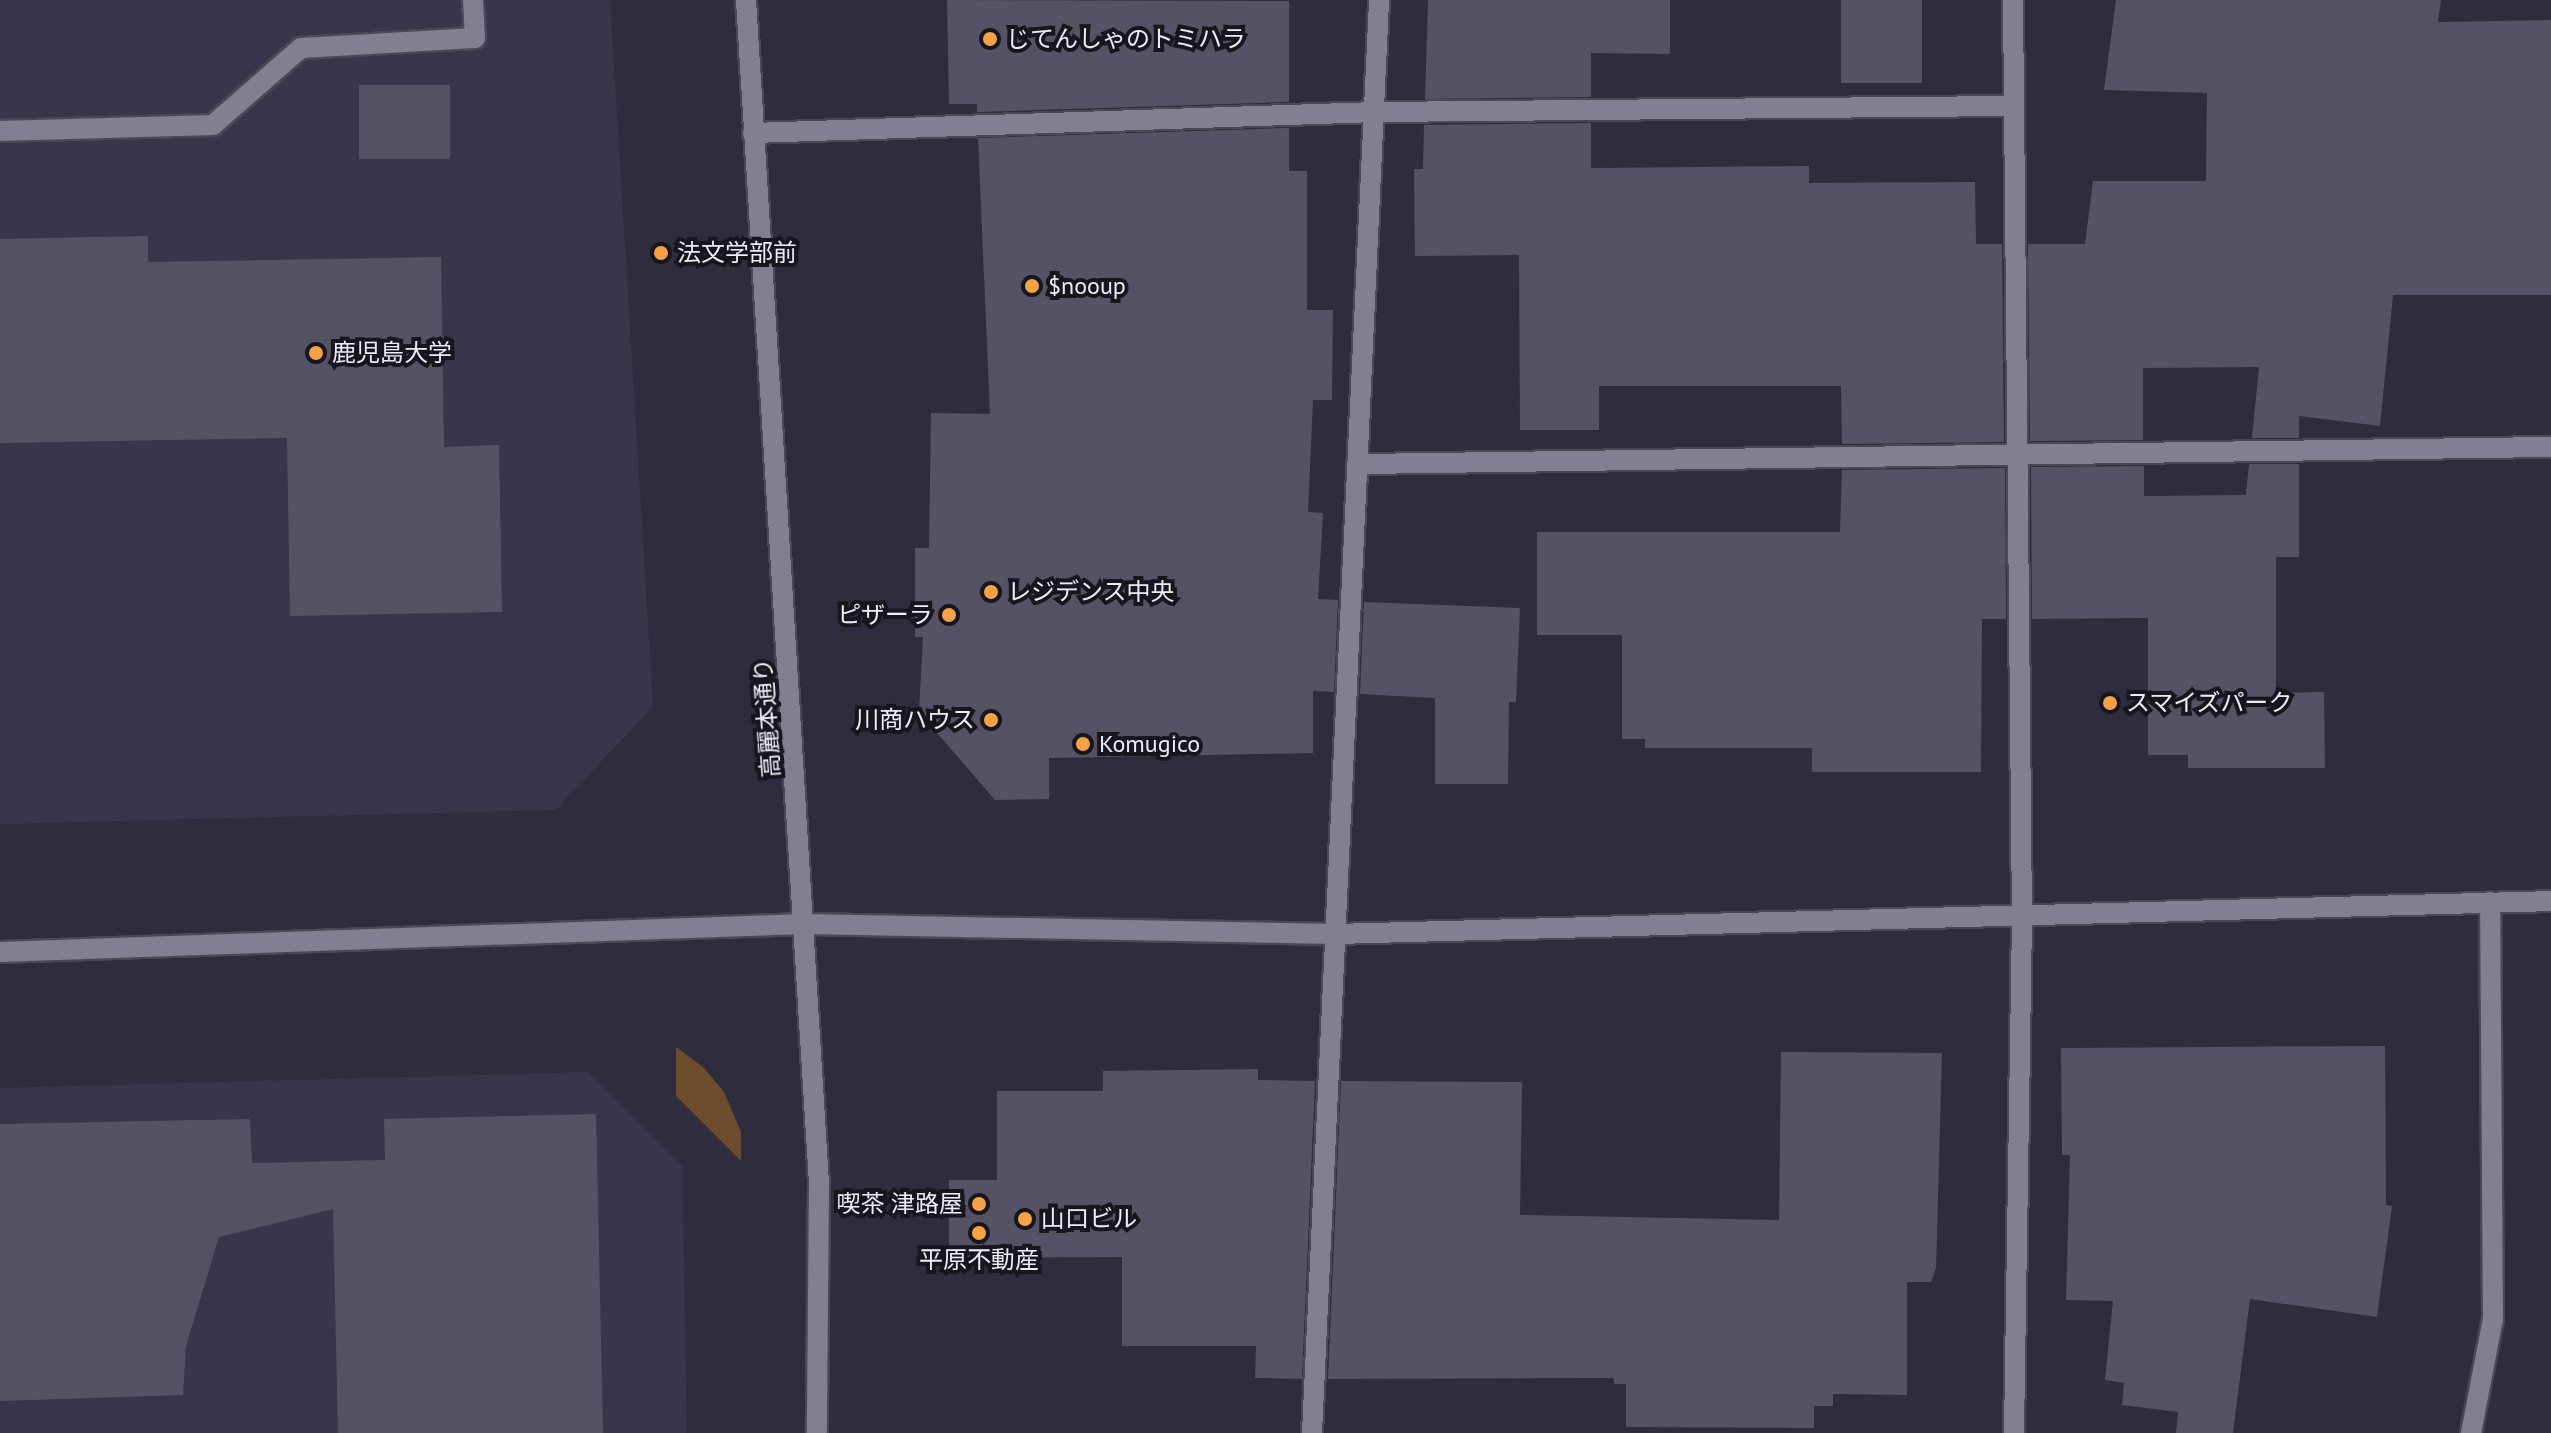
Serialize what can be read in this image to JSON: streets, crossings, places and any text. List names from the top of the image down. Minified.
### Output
{"streets":{"street":["高麗本通り"]},"places":["じてんしゃのトミハラ","法文学部前","$nooup","鹿児島大学","レジデンス中央","ピザーラ","スマイズパーク","川商ハウス","Komugico","喫茶 津路屋","山口ビル","平原不動産"]}
